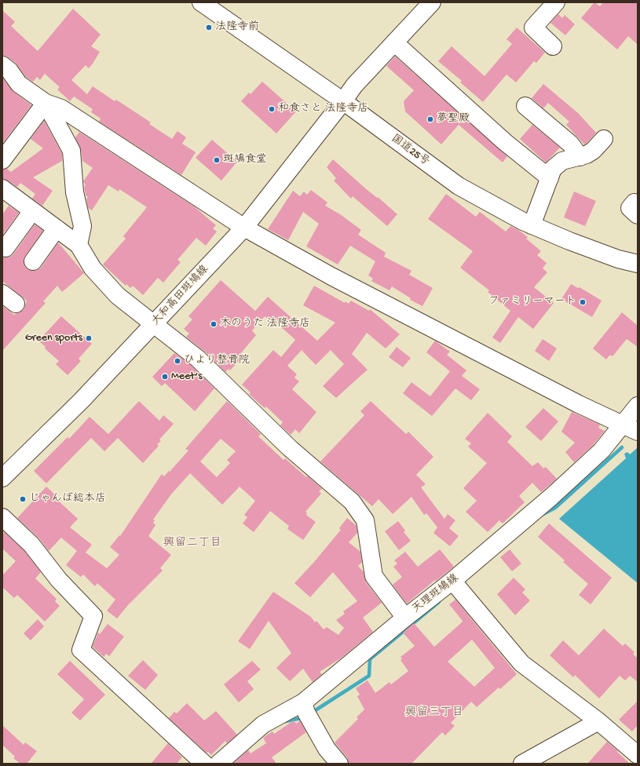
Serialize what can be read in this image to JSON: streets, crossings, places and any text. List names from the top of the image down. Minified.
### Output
{"streets":{"main road":["国道25号","大和高田斑鳩線","天理斑鳩線"]},"crossings":[["国道25号","大和高田斑鳩線"]],"districts":["興留二丁目","興留三丁目"],"places":["法隆寺前","和食さと 法隆寺店","夢聖殿","斑鳩食堂","ファミリーマート","木のうた 法隆寺店","Green sports","ひより整骨院","Meet’s","じゃんぼ総本店"]}
